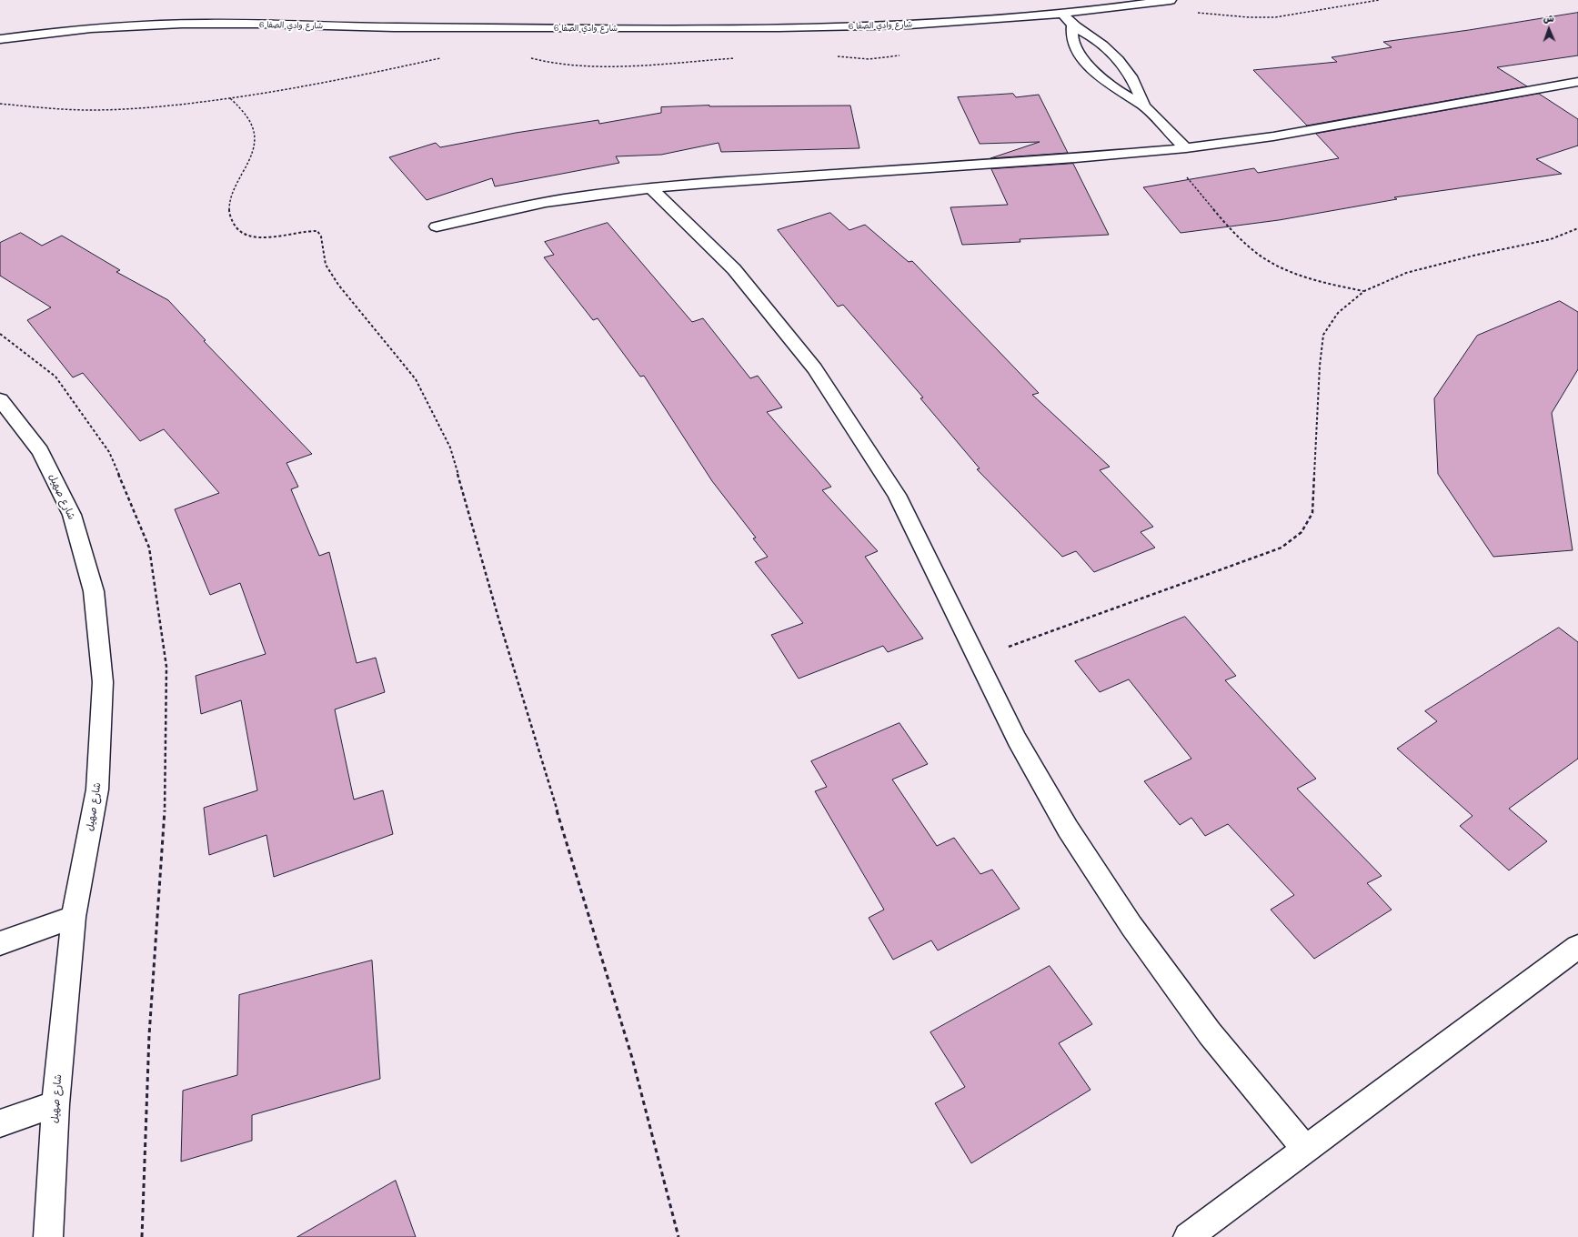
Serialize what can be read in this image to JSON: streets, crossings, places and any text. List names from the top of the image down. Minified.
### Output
{"streets":{"street":["شارع وادي الصفا 6","شارع صهيل"]},"north":"top"}
